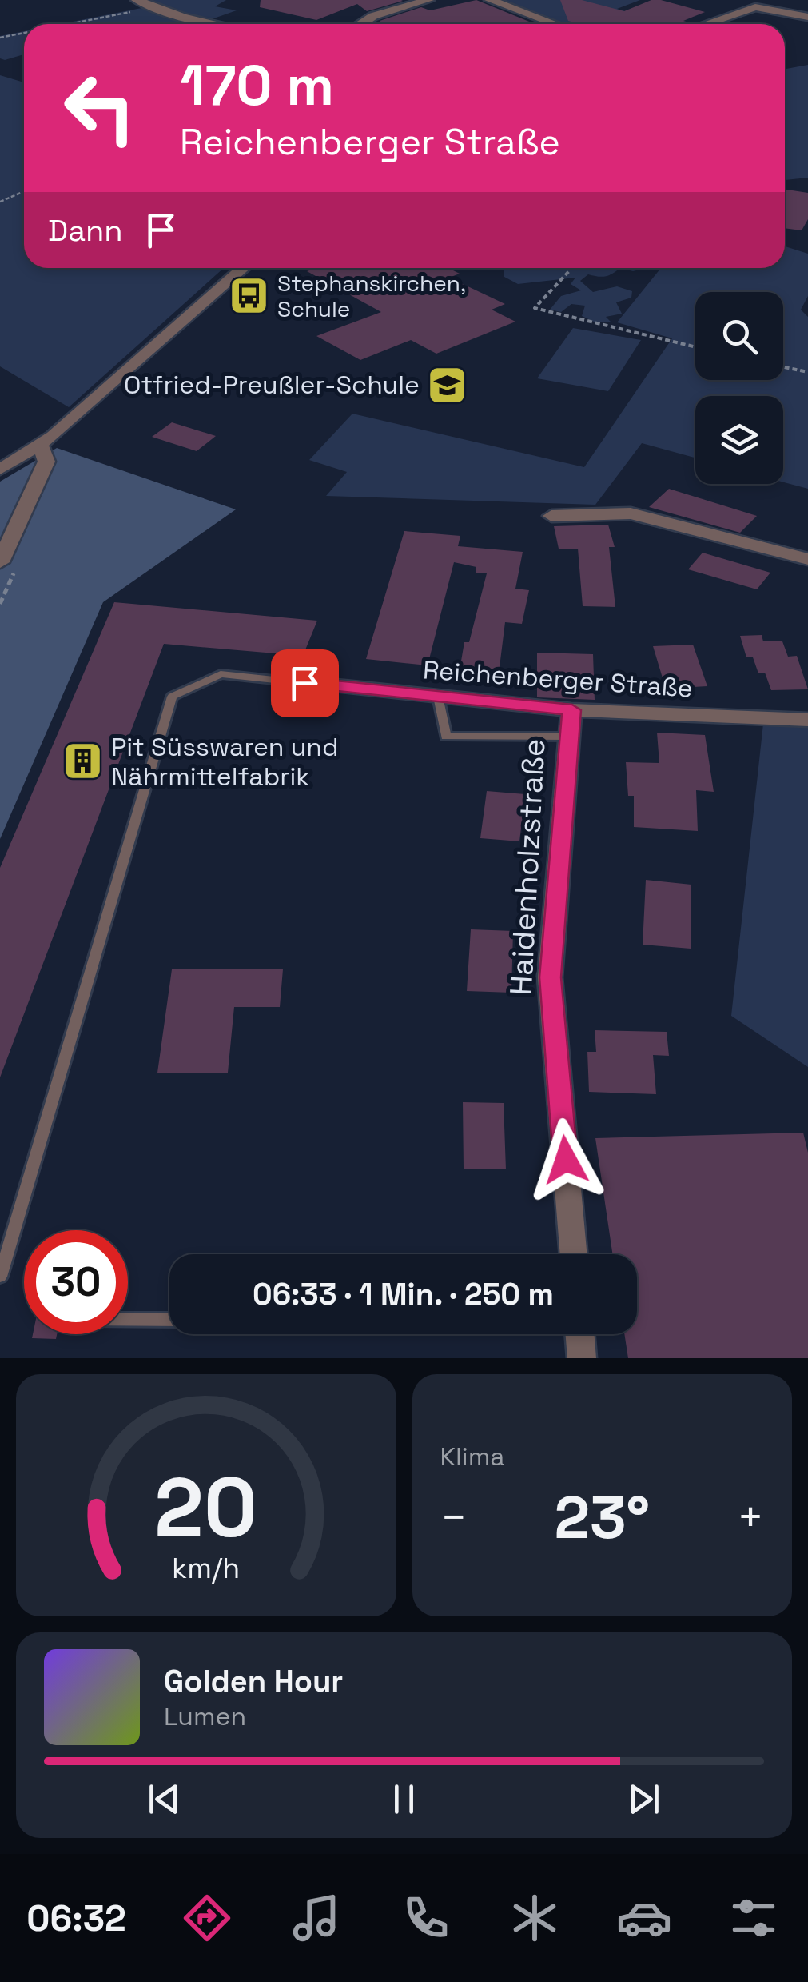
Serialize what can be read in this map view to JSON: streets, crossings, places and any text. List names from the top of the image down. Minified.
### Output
{"streets":{"street":["Reichenberger Straße","Haidenholzstraße"]},"crossings":[["Reichenberger Straße","Haidenholzstraße"]],"places":{"bus stop":["Stephanskirchen, Schule"],"school or university":["Otfried-Preußler-Schule"],"building":["Pit Süsswaren und Nährmittelfabrik"]},"page":{"turn":["170 m","Reichenberger Straße"],"then":"Dann","limit":"30","trip":"06:33 · 1 Min. · 250 m","tile":"Klima","heat":["−","23°","+"],"song":["Golden Hour","Lumen"],"tabs":"06:32","gauge":["20","km/h"]}}
